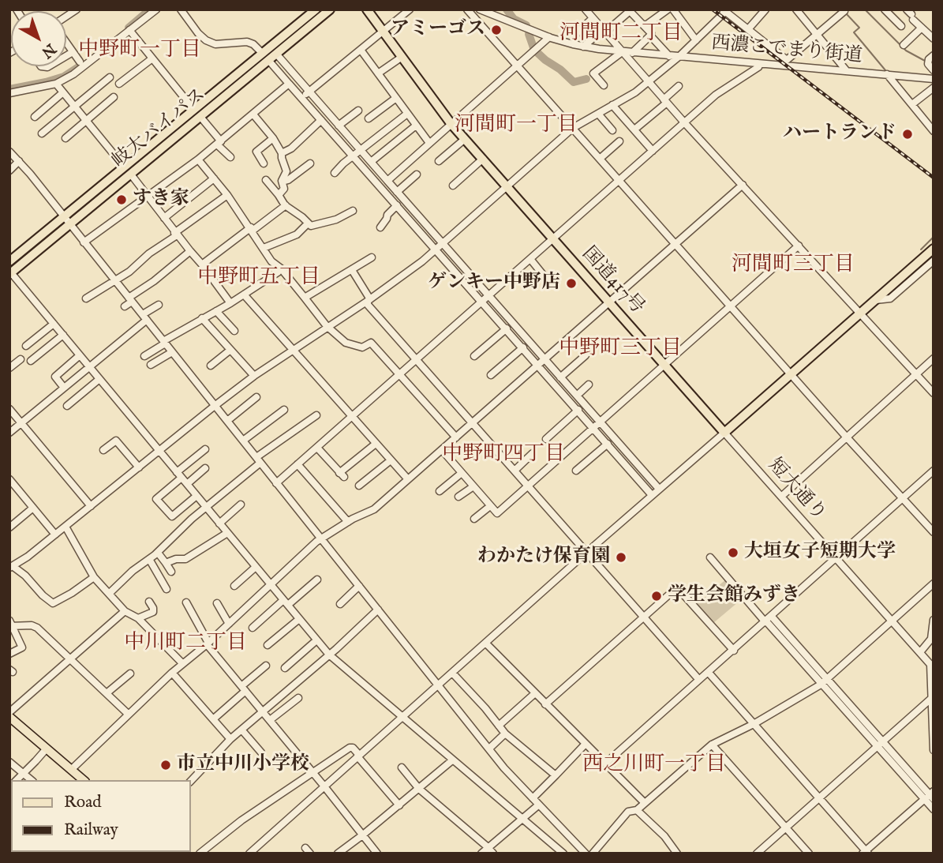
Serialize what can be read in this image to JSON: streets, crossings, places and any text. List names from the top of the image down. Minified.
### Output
{"streets":{"highway":["岐大バイパス","国道417号"],"street":["西濃こでまり街道","短大通り"]},"crossings":[["国道417号","短大通り"]],"districts":["河間町二丁目","中野町一丁目","河間町一丁目","河間町三丁目","中野町五丁目","中野町三丁目","中野町四丁目","中川町二丁目","西之川町一丁目"],"places":["アミーゴス","ハートランド","すき家","ゲンキー中野店","大垣女子短期大学","わかたけ保育園","学生会館みずき","市立中川小学校"],"legend":["Road","Railway"],"north":"bottom right"}
